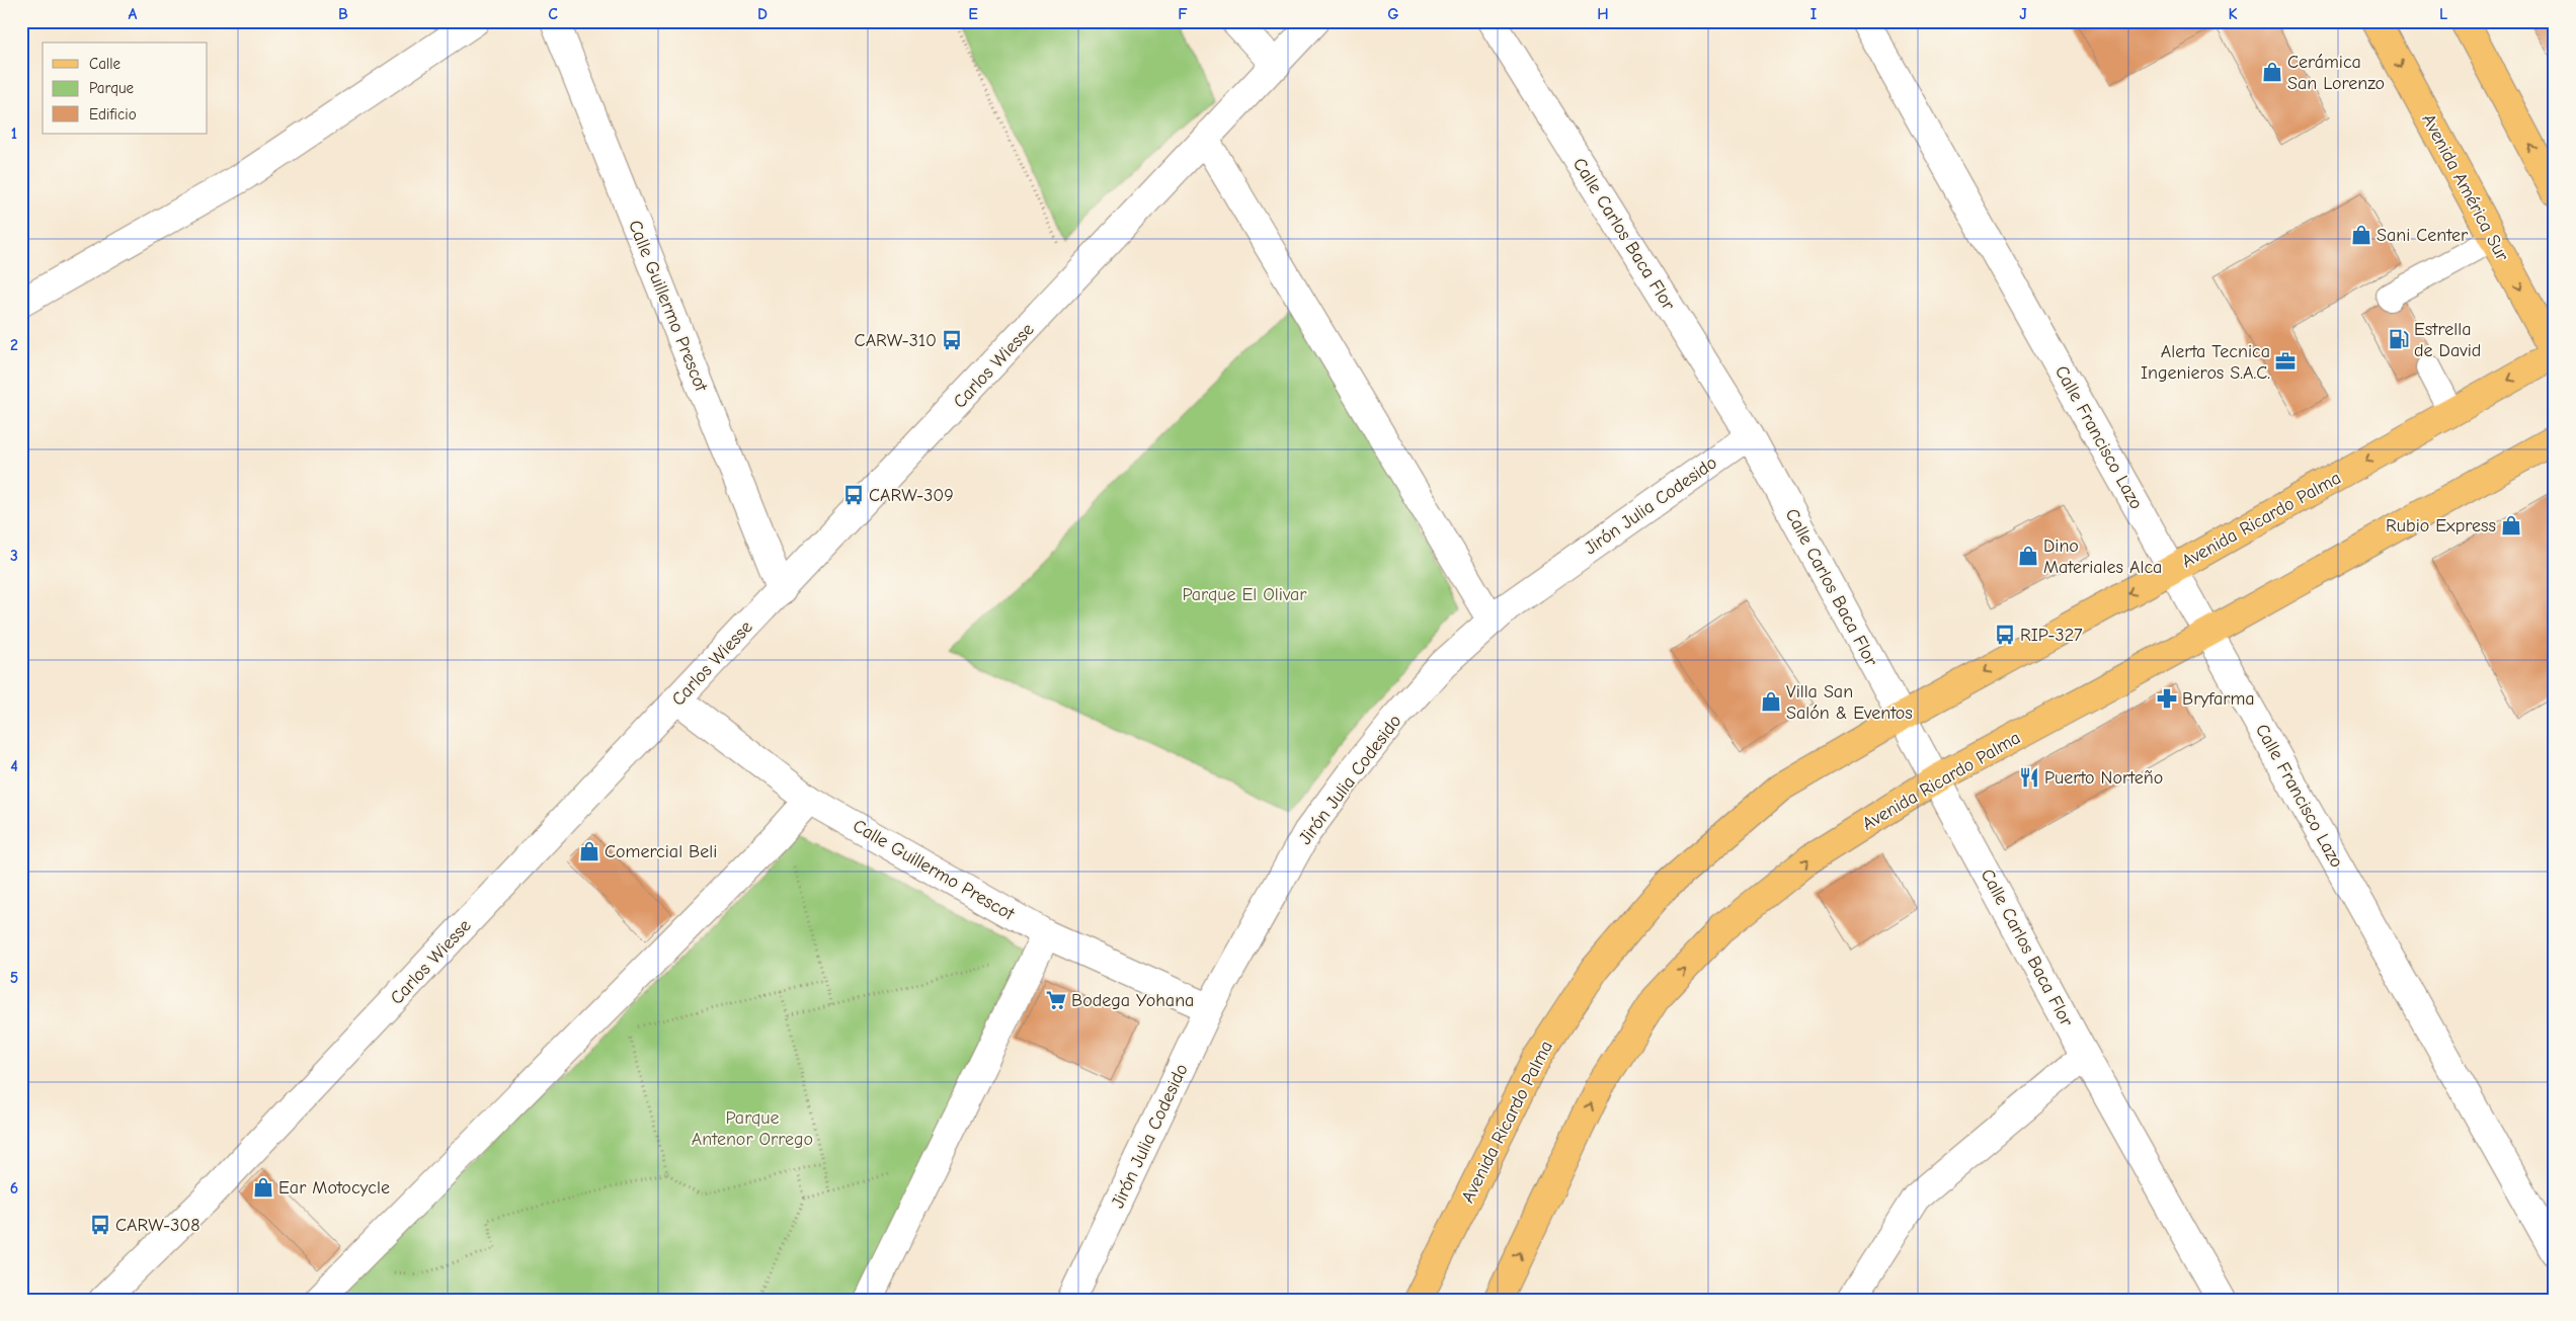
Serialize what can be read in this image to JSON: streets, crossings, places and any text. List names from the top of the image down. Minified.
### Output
{"streets":{"main road":["Avenida América Sur","Avenida Ricardo Palma"],"street":["Calle Carlos Baca Flor","Calle Guillermo Prescot","Carlos Wiesse","Calle Francisco Lazo","Jirón Julia Codesido"]},"crossings":[["Avenida América Sur","Avenida Ricardo Palma"],["Calle Carlos Baca Flor","Jirón Julia Codesido"],["Calle Carlos Baca Flor","Avenida Ricardo Palma"],["Calle Guillermo Prescot","Carlos Wiesse"],["Calle Guillermo Prescot","Jirón Julia Codesido"],["Calle Francisco Lazo","Avenida Ricardo Palma"]],"parks":["Parque El Olivar","Parque Antenor Orrego"],"places":{"shop":["Cerámica San Lorenzo","Sani Center","Rubio Express","Dino Materiales Alca","Villa San Salón & Eventos","Comercial Beli","Ear Motocycle"],"fuel station":["Estrella de David"],"bus stop":["CARW-310","CARW-309","RIP-327","CARW-308"],"office":["Alerta Tecnica Ingenieros S.A.C."],"pharmacy":["Bryfarma"],"restaurant":["Puerto Norteño"],"supermarket":["Bodega Yohana"]},"legend":["Calle","Parque","Edificio"],"grid":{"columns":["A","B","C","D","E","F","G","H","I","J","K","L"],"rows":["1","2","3","4","5","6"]}}
